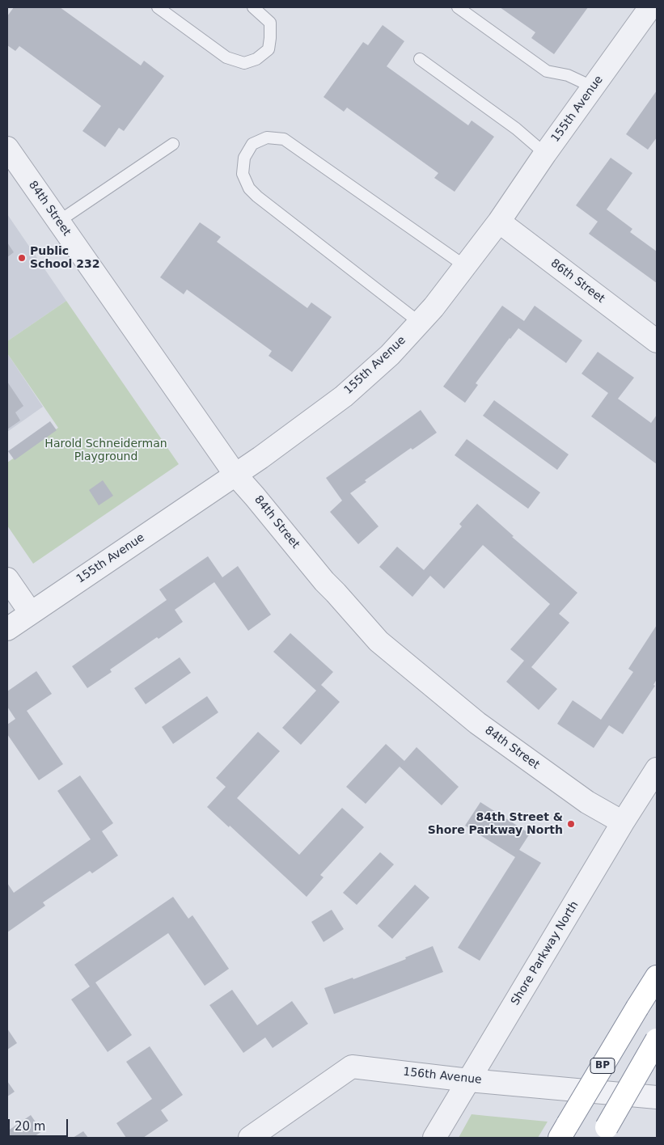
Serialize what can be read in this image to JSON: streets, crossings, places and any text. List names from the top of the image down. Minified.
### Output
{"streets":{"highway":["BP"],"street":["155th Avenue","84th Street","86th Street","Shore Parkway North","156th Avenue"]},"crossings":[["155th Avenue","84th Street"],["155th Avenue","86th Street"],["84th Street","Shore Parkway North"],["Shore Parkway North","156th Avenue"]],"parks":["Harold Schneiderman Playground"],"places":["Public School 232","84th Street & Shore Parkway North"],"scale_bar":"20 m"}
